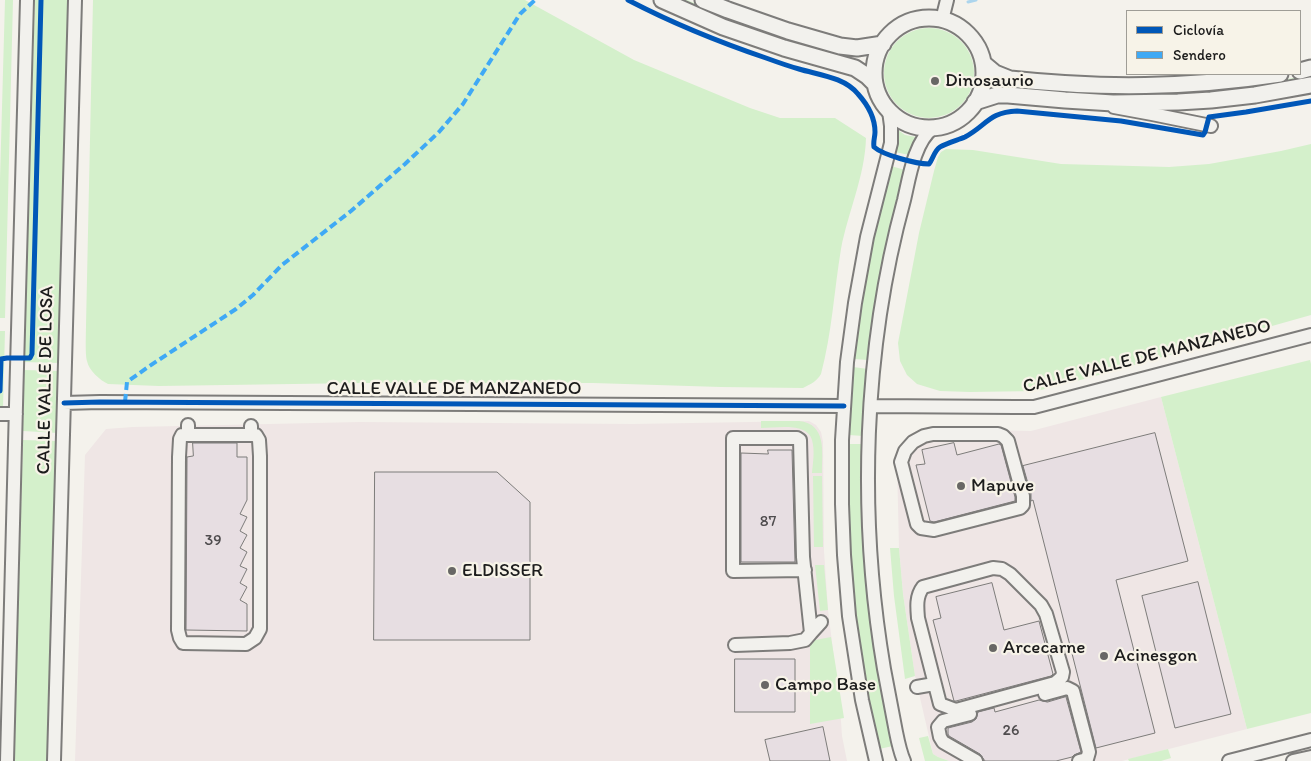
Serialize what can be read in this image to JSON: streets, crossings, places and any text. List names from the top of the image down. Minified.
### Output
{"streets":{"street":["CALLE VALLE DE MANZANEDO","CALLE VALLE DE LOSA"]},"crossings":[["CALLE VALLE DE MANZANEDO","CALLE VALLE DE LOSA"]],"places":["Dinosaurio","Mapuve","ELDISSER","Arcecarne","Acinesgon","Campo Base"],"house_numbers":["87","39","26"],"legend":["Ciclovía","Sendero"]}
